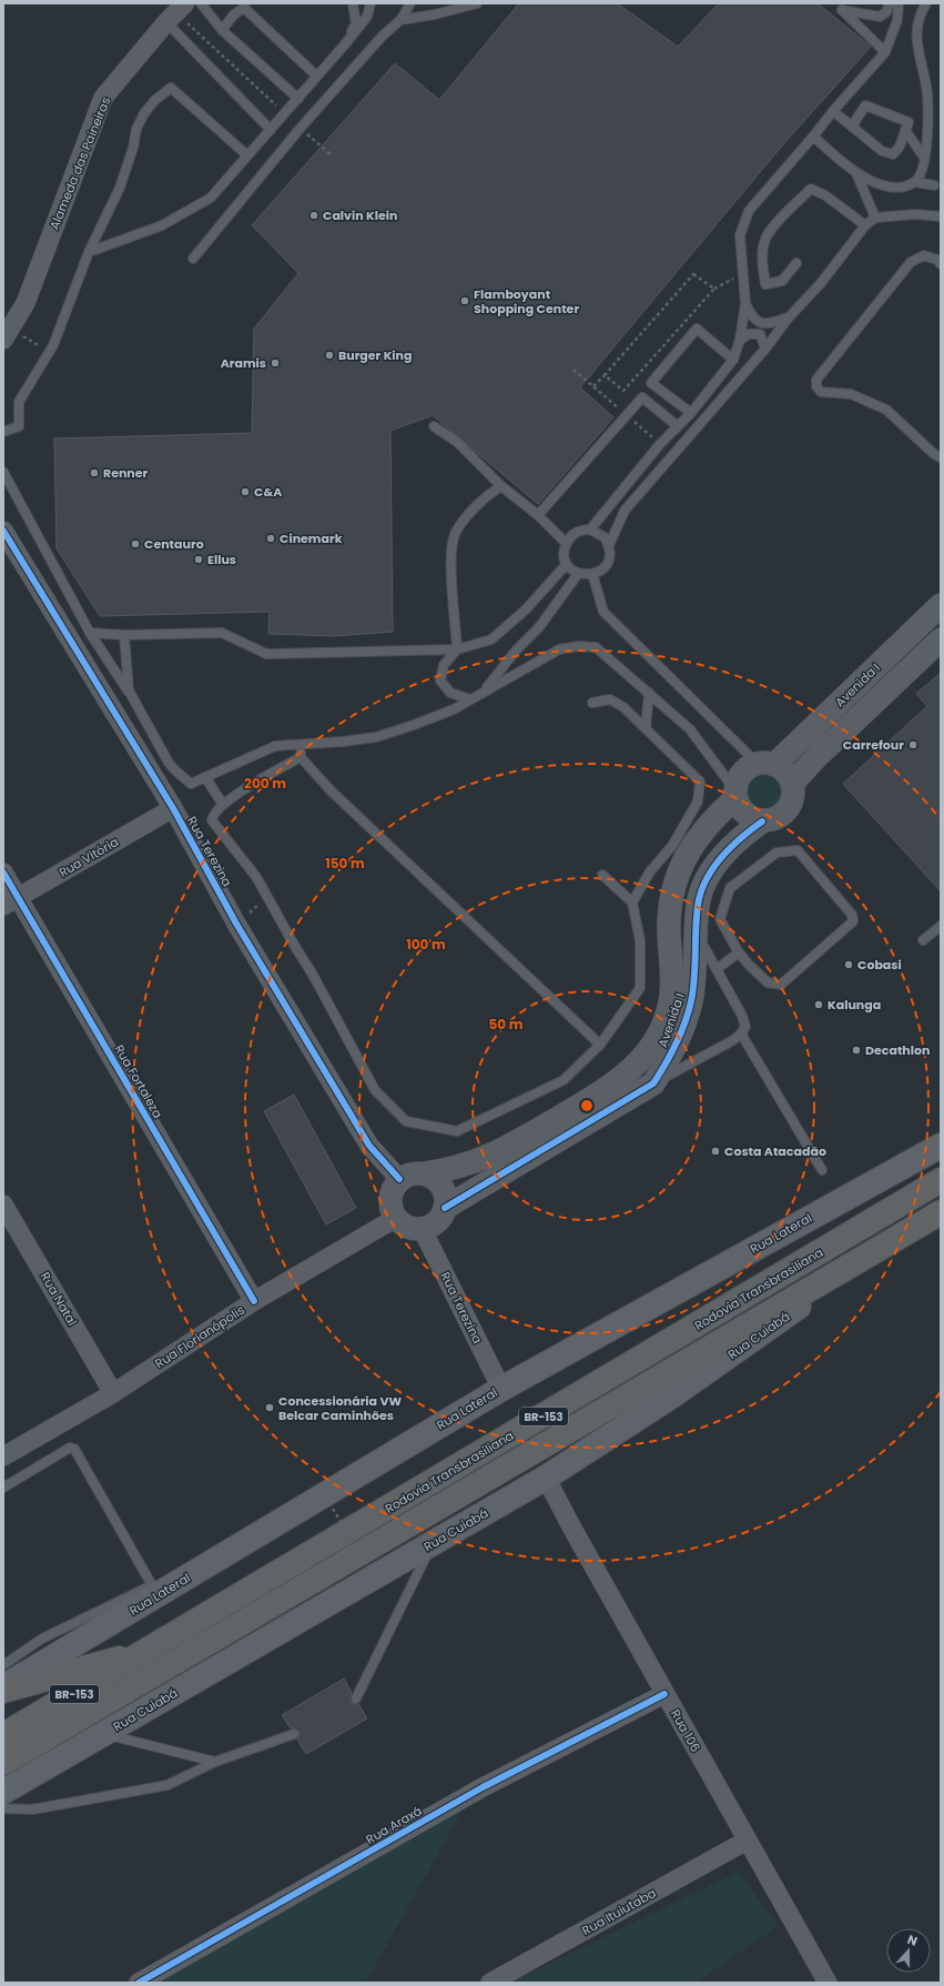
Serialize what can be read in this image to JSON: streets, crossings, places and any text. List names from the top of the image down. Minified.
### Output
{"streets":{"highway":["Rodovia Transbrasiliana","BR-153"],"main road":["Rua Lateral","Rua Cuiabá"],"street":["Alameda das Paineiras","Avenida I","Rua Terezina","Rua Vitória","Rua Fortaleza","Rua Natal","Rua Florianópolis","Rua 106","Rua Araxá","Rua Ituiutaba"]},"crossings":[["Avenida I","Rua Terezina"],["Avenida I","Rua Florianópolis"],["Rua Terezina","Rua Vitória"],["Rua Terezina","Rua Lateral"],["Rua Terezina","Rua Florianópolis"],["Rua Vitória","Rua Fortaleza"],["Rua Fortaleza","Rua Florianópolis"],["Rodovia Transbrasiliana","Rua Cuiabá"],["Rua Natal","Rua Florianópolis"],["Rua Cuiabá","Rua 106"],["Rua 106","Rua Araxá"],["Rua 106","Rua Ituiutaba"]],"places":["Calvin Klein","Flamboyant Shopping Center","Burger King","Aramis","Renner","C&A","Cinemark","Centauro","Ellus","Carrefour","Cobasi","Kalunga","Decathlon","Costa Atacadão","Concessionária VW Belcar Caminhões"],"north":"top","rings":["200 m","150 m","100 m","50 m"]}
